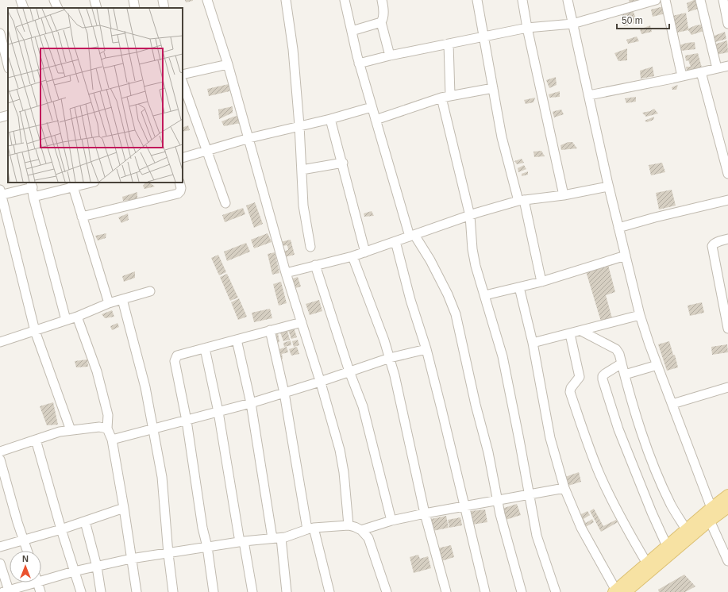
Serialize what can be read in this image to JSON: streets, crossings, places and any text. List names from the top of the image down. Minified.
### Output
{"scale_bar":"50 m","north":"top"}
